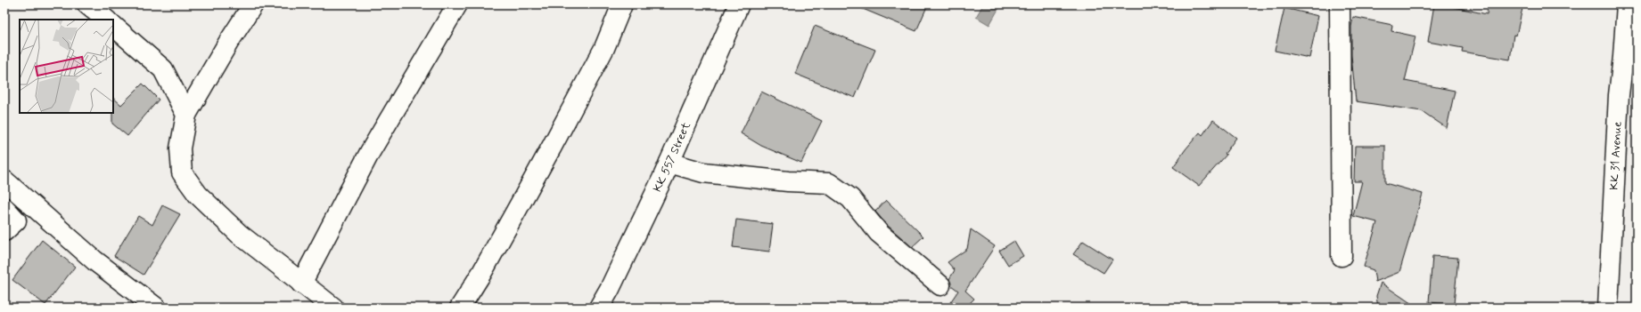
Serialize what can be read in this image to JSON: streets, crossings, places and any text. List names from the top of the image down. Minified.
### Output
{"streets":{"street":["KK 31 Avenue","KK 557 Street"]}}
